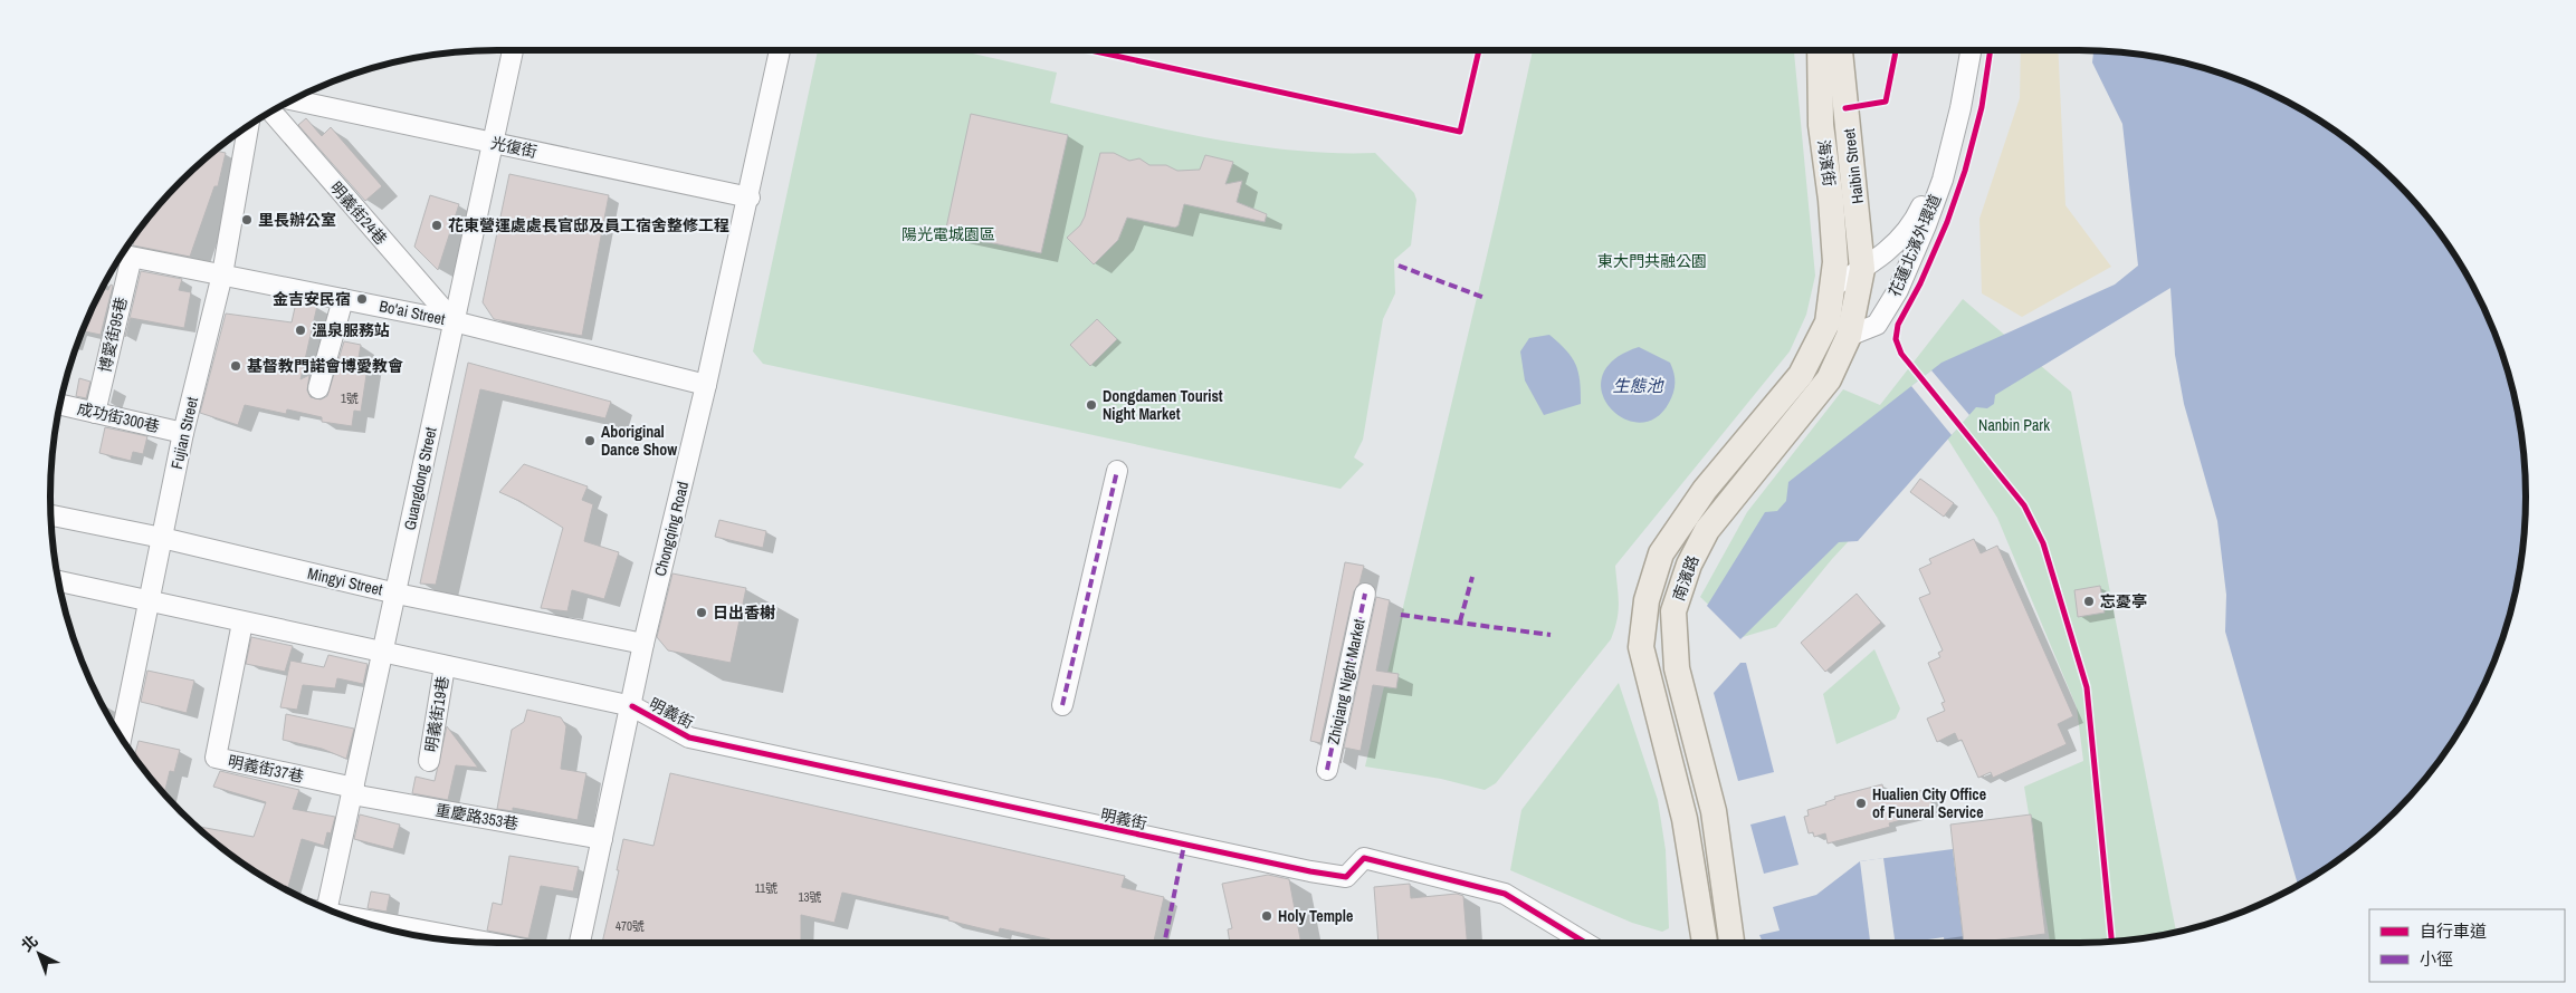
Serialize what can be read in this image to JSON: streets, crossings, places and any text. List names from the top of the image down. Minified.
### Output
{"streets":{"main road":["海濱街","Haibin Street","南濱路"],"street":["光復街","明義街24巷","花蓮北濱外環道","Bo'ai Street","博愛街95巷","成功街300巷","Fujian Street","Guangdong Street","Chongqing Road","Mingyi Street","Zhiqiang Night Market","明義街","明義街19巷","明義街37巷","重慶路353巷"]},"crossings":[["光復街","Guangdong Street"],["光復街","Chongqing Road"],["海濱街","花蓮北濱外環道"],["海濱街","南濱路"],["Haibin Street","花蓮北濱外環道"],["Haibin Street","南濱路"],["明義街24巷","Bo'ai Street"],["明義街24巷","Guangdong Street"],["花蓮北濱外環道","南濱路"],["Bo'ai Street","博愛街95巷"],["Bo'ai Street","Fujian Street"],["Bo'ai Street","Guangdong Street"],["Bo'ai Street","Chongqing Road"],["博愛街95巷","成功街300巷"],["成功街300巷","Fujian Street"],["Fujian Street","Mingyi Street"],["Guangdong Street","Mingyi Street"],["Guangdong Street","明義街37巷"],["Guangdong Street","重慶路353巷"],["Chongqing Road","Mingyi Street"],["Chongqing Road","明義街"],["Chongqing Road","重慶路353巷"],["明義街37巷","重慶路353巷"]],"water":["生態池"],"parks":["陽光電城園區","東大門共融公園","Nanbin Park"],"places":["里長辦公室","花東營運處處長官邸及員工宿舍整修工程","金吉安民宿","溫泉服務站","基督教門諾會博愛教會","Dongdamen Tourist Night Market","Aboriginal Dance Show","忘憂亭","日出香榭","Hualien City Office of Funeral Service","Holy Temple"],"house_numbers":["1號","11號","13號","470號"],"legend":["自行車道","小徑"],"north":"top left"}
